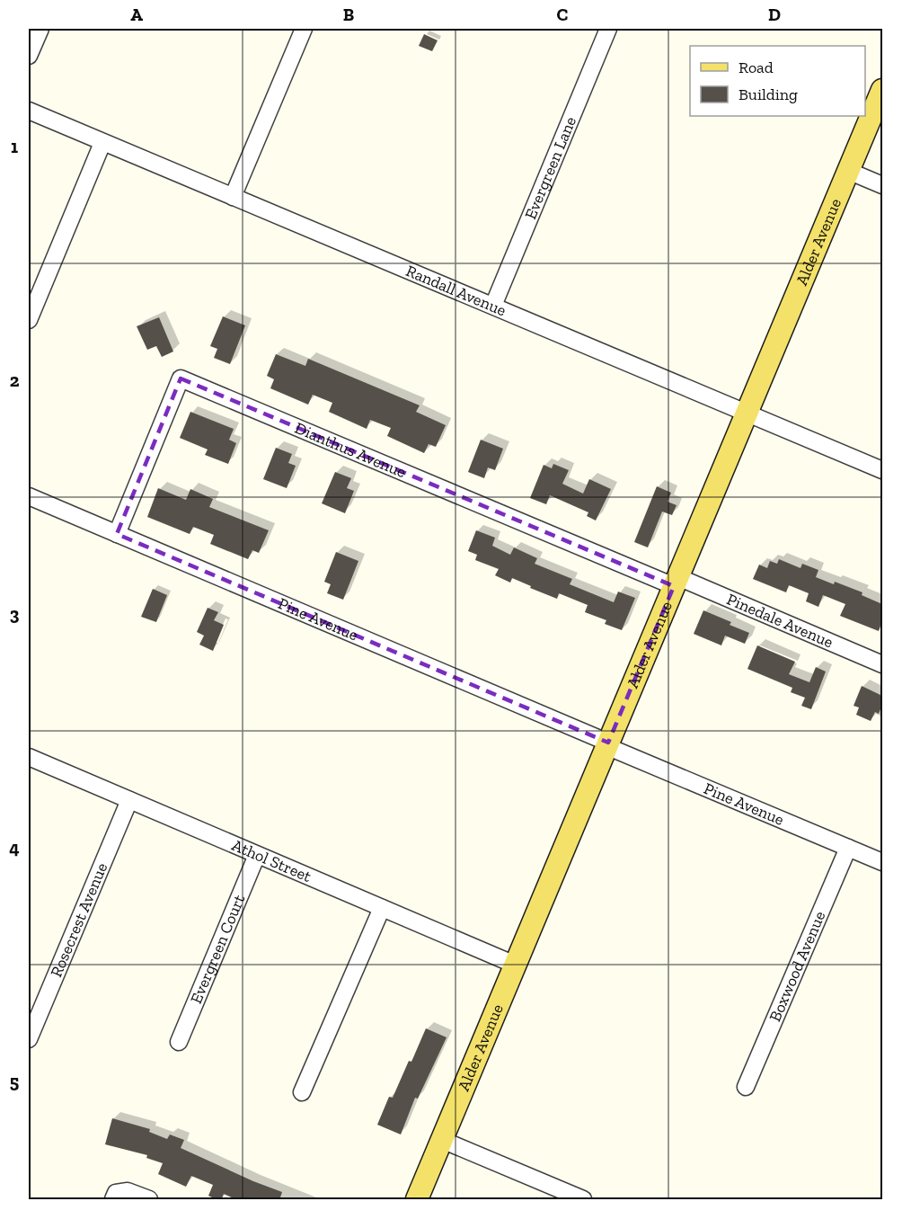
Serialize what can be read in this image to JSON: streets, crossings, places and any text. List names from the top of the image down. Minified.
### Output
{"streets":{"main road":["Alder Avenue"],"street":["Evergreen Lane","Randall Avenue","Dianthus Avenue","Pine Avenue","Pinedale Avenue","Athol Street","Rosecrest Avenue","Evergreen Court","Boxwood Avenue"]},"crossings":[["Evergreen Lane","Randall Avenue"],["Alder Avenue","Randall Avenue"],["Alder Avenue","Dianthus Avenue"],["Alder Avenue","Pine Avenue"],["Alder Avenue","Pinedale Avenue"],["Alder Avenue","Athol Street"],["Dianthus Avenue","Pine Avenue"],["Dianthus Avenue","Pinedale Avenue"],["Pine Avenue","Boxwood Avenue"],["Athol Street","Rosecrest Avenue"],["Athol Street","Evergreen Court"]],"legend":["Road","Building"],"grid":{"columns":["A","B","C","D"],"rows":["1","2","3","4","5"]}}
